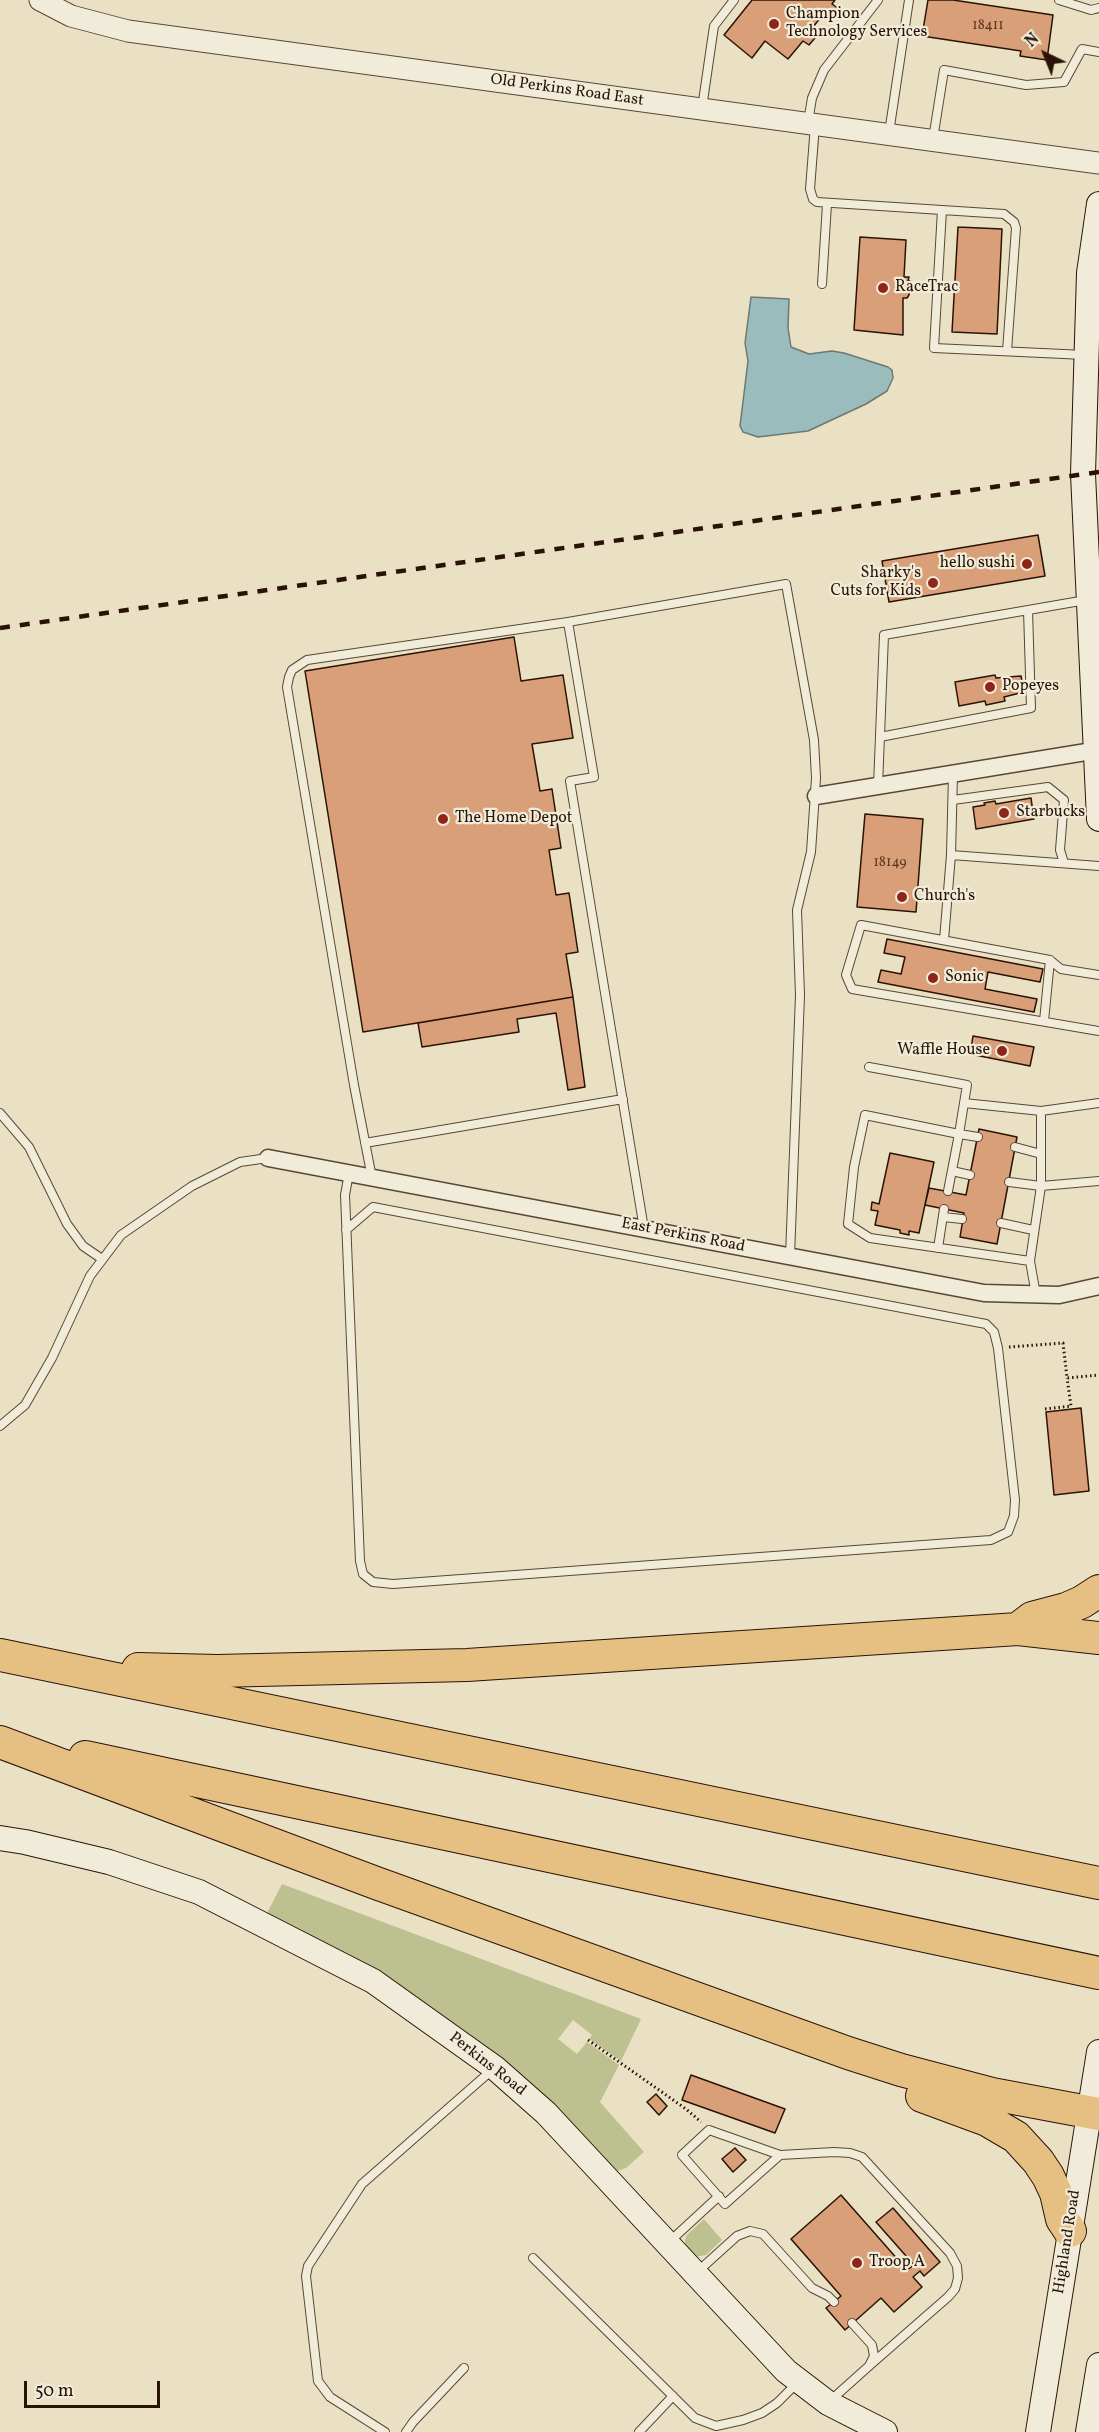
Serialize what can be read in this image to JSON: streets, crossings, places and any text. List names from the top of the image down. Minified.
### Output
{"streets":{"main road":["Perkins Road","Highland Road"],"street":["Old Perkins Road East","East Perkins Road"]},"places":["Champion Technology Services","RaceTrac","hello sushi","Sharky's Cuts for Kids","Popeyes","Starbucks","The Home Depot","Church's","Sonic","Waffle House","Troop A"],"house_numbers":["18411","18149"],"scale_bar":"50 m","north":"top left"}
